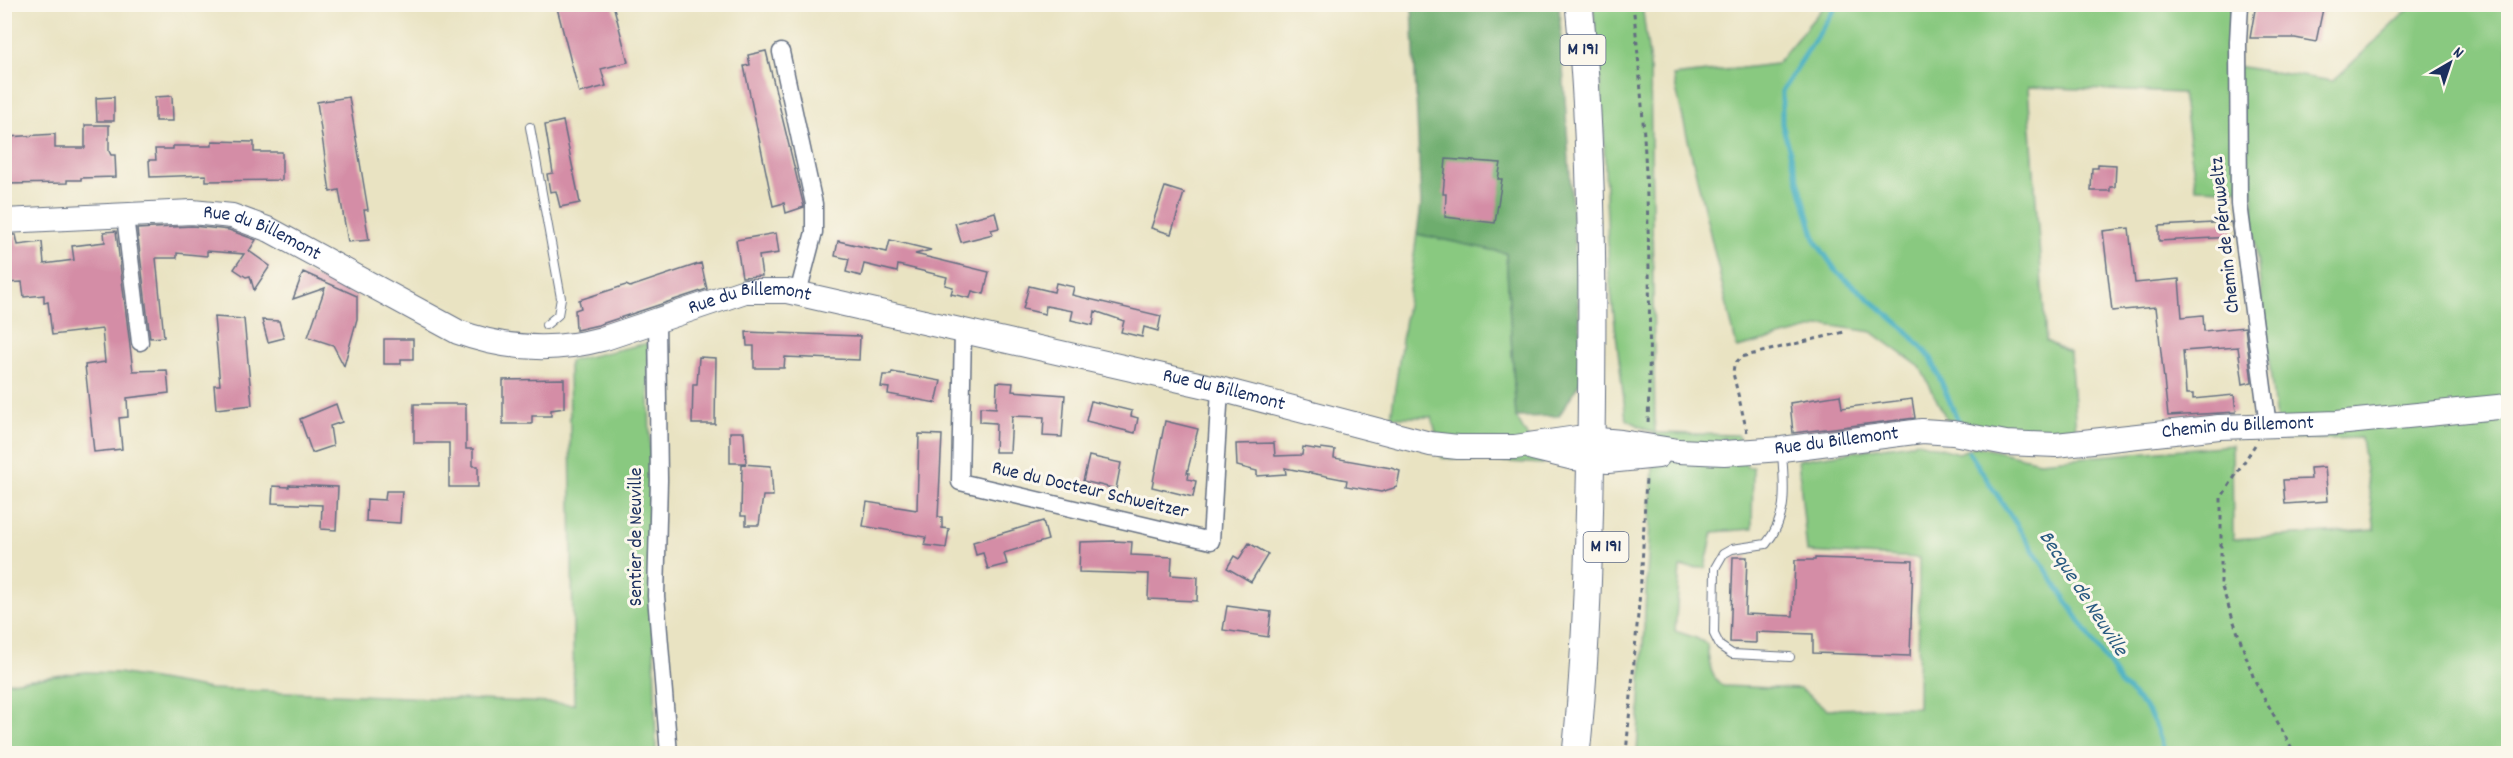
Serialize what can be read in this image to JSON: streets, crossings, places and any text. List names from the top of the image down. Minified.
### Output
{"streets":{"main road":["M 191"],"street":["Chemin de Péruweltz","Rue du Billemont","Chemin du Billemont","Rue du Docteur Schweitzer","Sentier de Neuville"]},"crossings":[["M 191","Rue du Billemont"],["Chemin de Péruweltz","Chemin du Billemont"],["Rue du Billemont","Chemin du Billemont"],["Rue du Billemont","Rue du Docteur Schweitzer"],["Rue du Billemont","Sentier de Neuville"]],"water":["Becque de Neuville"],"north":"top right"}
